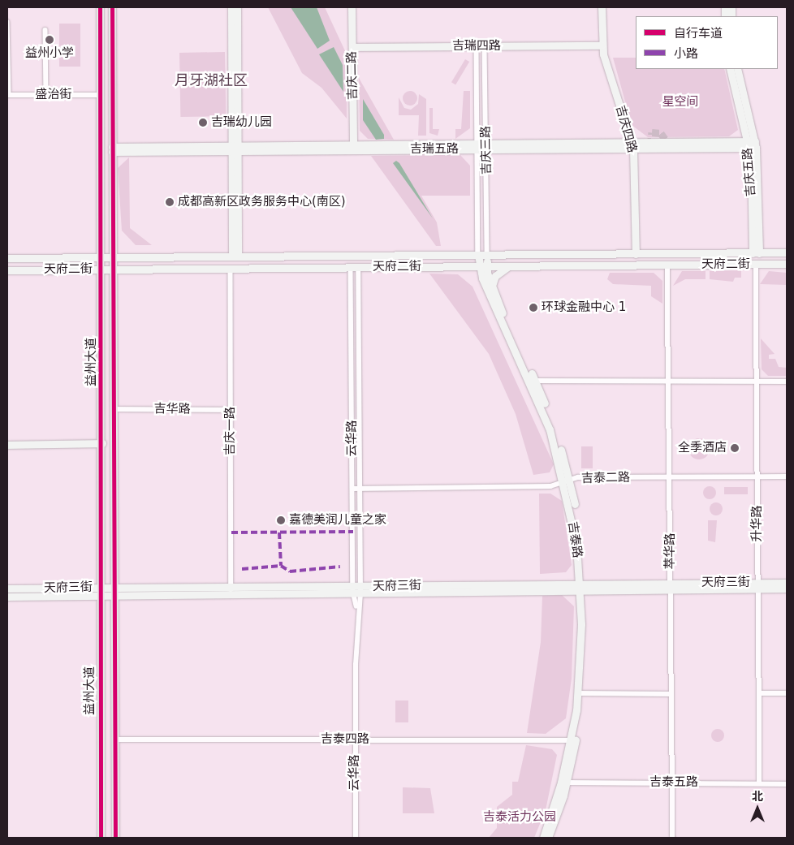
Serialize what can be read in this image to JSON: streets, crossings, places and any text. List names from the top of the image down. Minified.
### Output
{"streets":{"main road":["益州大道"],"street":["吉瑞四路","吉庆二路","盛治街","吉庆四路","吉瑞五路","吉庆三路","吉庆五路","天府二街","吉华路","吉庆一路","云华路","吉泰二路","升华路","吉泰路","萃华路","天府三街","吉泰四路","吉泰五路"]},"crossings":[["吉瑞四路","吉庆二路"],["吉瑞四路","吉庆四路"],["吉瑞四路","吉庆三路"],["吉庆二路","吉瑞五路"],["盛治街","益州大道"],["吉庆四路","吉瑞五路"],["吉庆四路","天府二街"],["吉瑞五路","吉庆三路"],["吉瑞五路","吉庆五路"],["吉瑞五路","益州大道"],["吉庆三路","天府二街"],["吉庆三路","吉泰路"],["吉庆五路","天府二街"],["天府二街","益州大道"],["天府二街","吉庆一路"],["天府二街","云华路"],["天府二街","升华路"],["天府二街","吉泰路"],["天府二街","萃华路"],["益州大道","吉华路"],["益州大道","天府三街"],["益州大道","吉泰四路"],["吉华路","吉庆一路"],["吉庆一路","天府三街"],["云华路","吉泰二路"],["云华路","天府三街"],["云华路","吉泰四路"],["吉泰二路","升华路"],["吉泰二路","吉泰路"],["吉泰二路","萃华路"],["升华路","天府三街"],["升华路","吉泰五路"],["吉泰路","天府三街"],["吉泰路","吉泰四路"],["吉泰路","吉泰五路"],["萃华路","天府三街"],["萃华路","吉泰五路"]],"districts":["月牙湖社区"],"parks":["星空间","吉泰活力公园"],"places":["益州小学","吉瑞幼儿园","成都高新区政务服务中心(南区)","环球金融中心 1","全季酒店","嘉德美润儿童之家"],"legend":["自行车道","小路"],"north":"top"}
